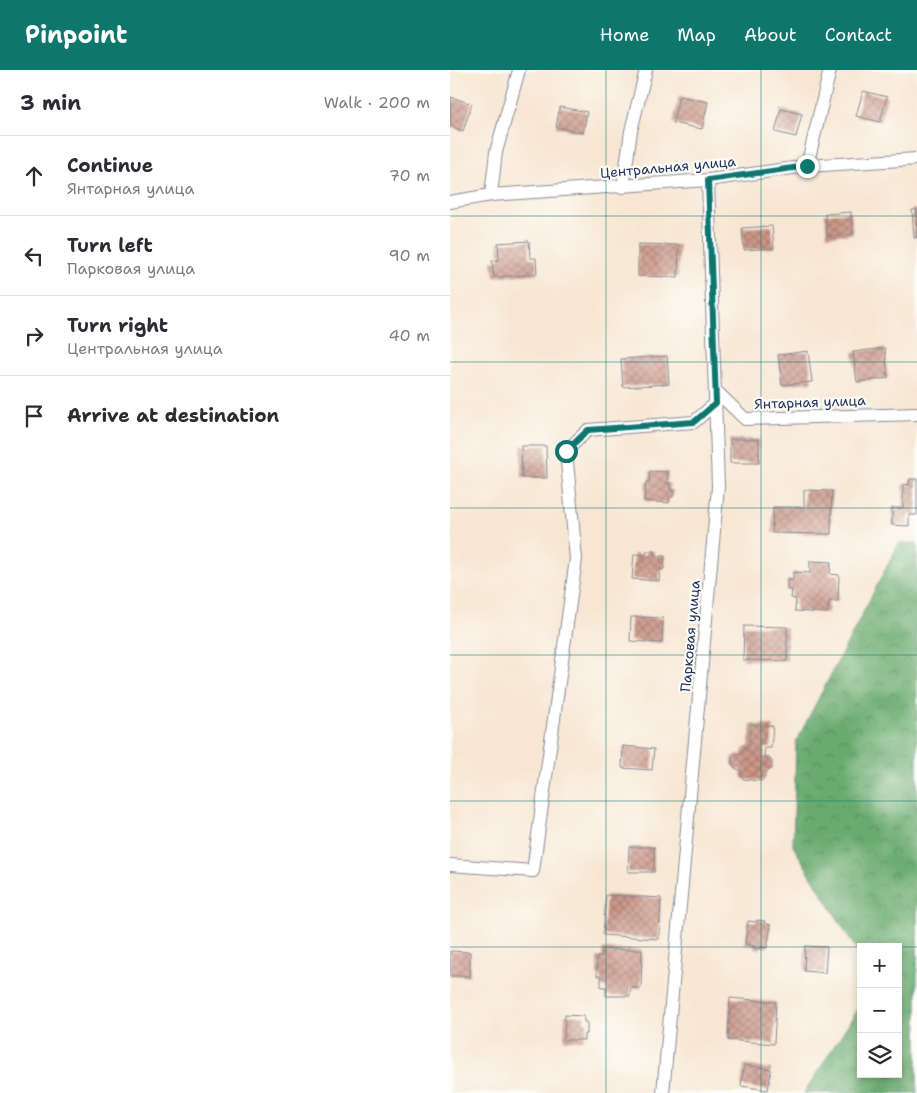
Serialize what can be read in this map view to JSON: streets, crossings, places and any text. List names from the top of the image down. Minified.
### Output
{"streets":{"street":["Центральная улица","Янтарная улица","Парковая улица"]},"crossings":[["Центральная улица","Парковая улица"],["Янтарная улица","Парковая улица"]],"page":{"header":"Pinpoint","nav":["Home","Map","About","Contact"],"heading":["3 min","Walk · 200 m"],"list":[["Continue","Янтарная улица","70 m"],["Turn left","Парковая улица","90 m"],["Turn right","Центральная улица","40 m"],"Arrive at destination"],"map_buttons":["+","−"]}}
